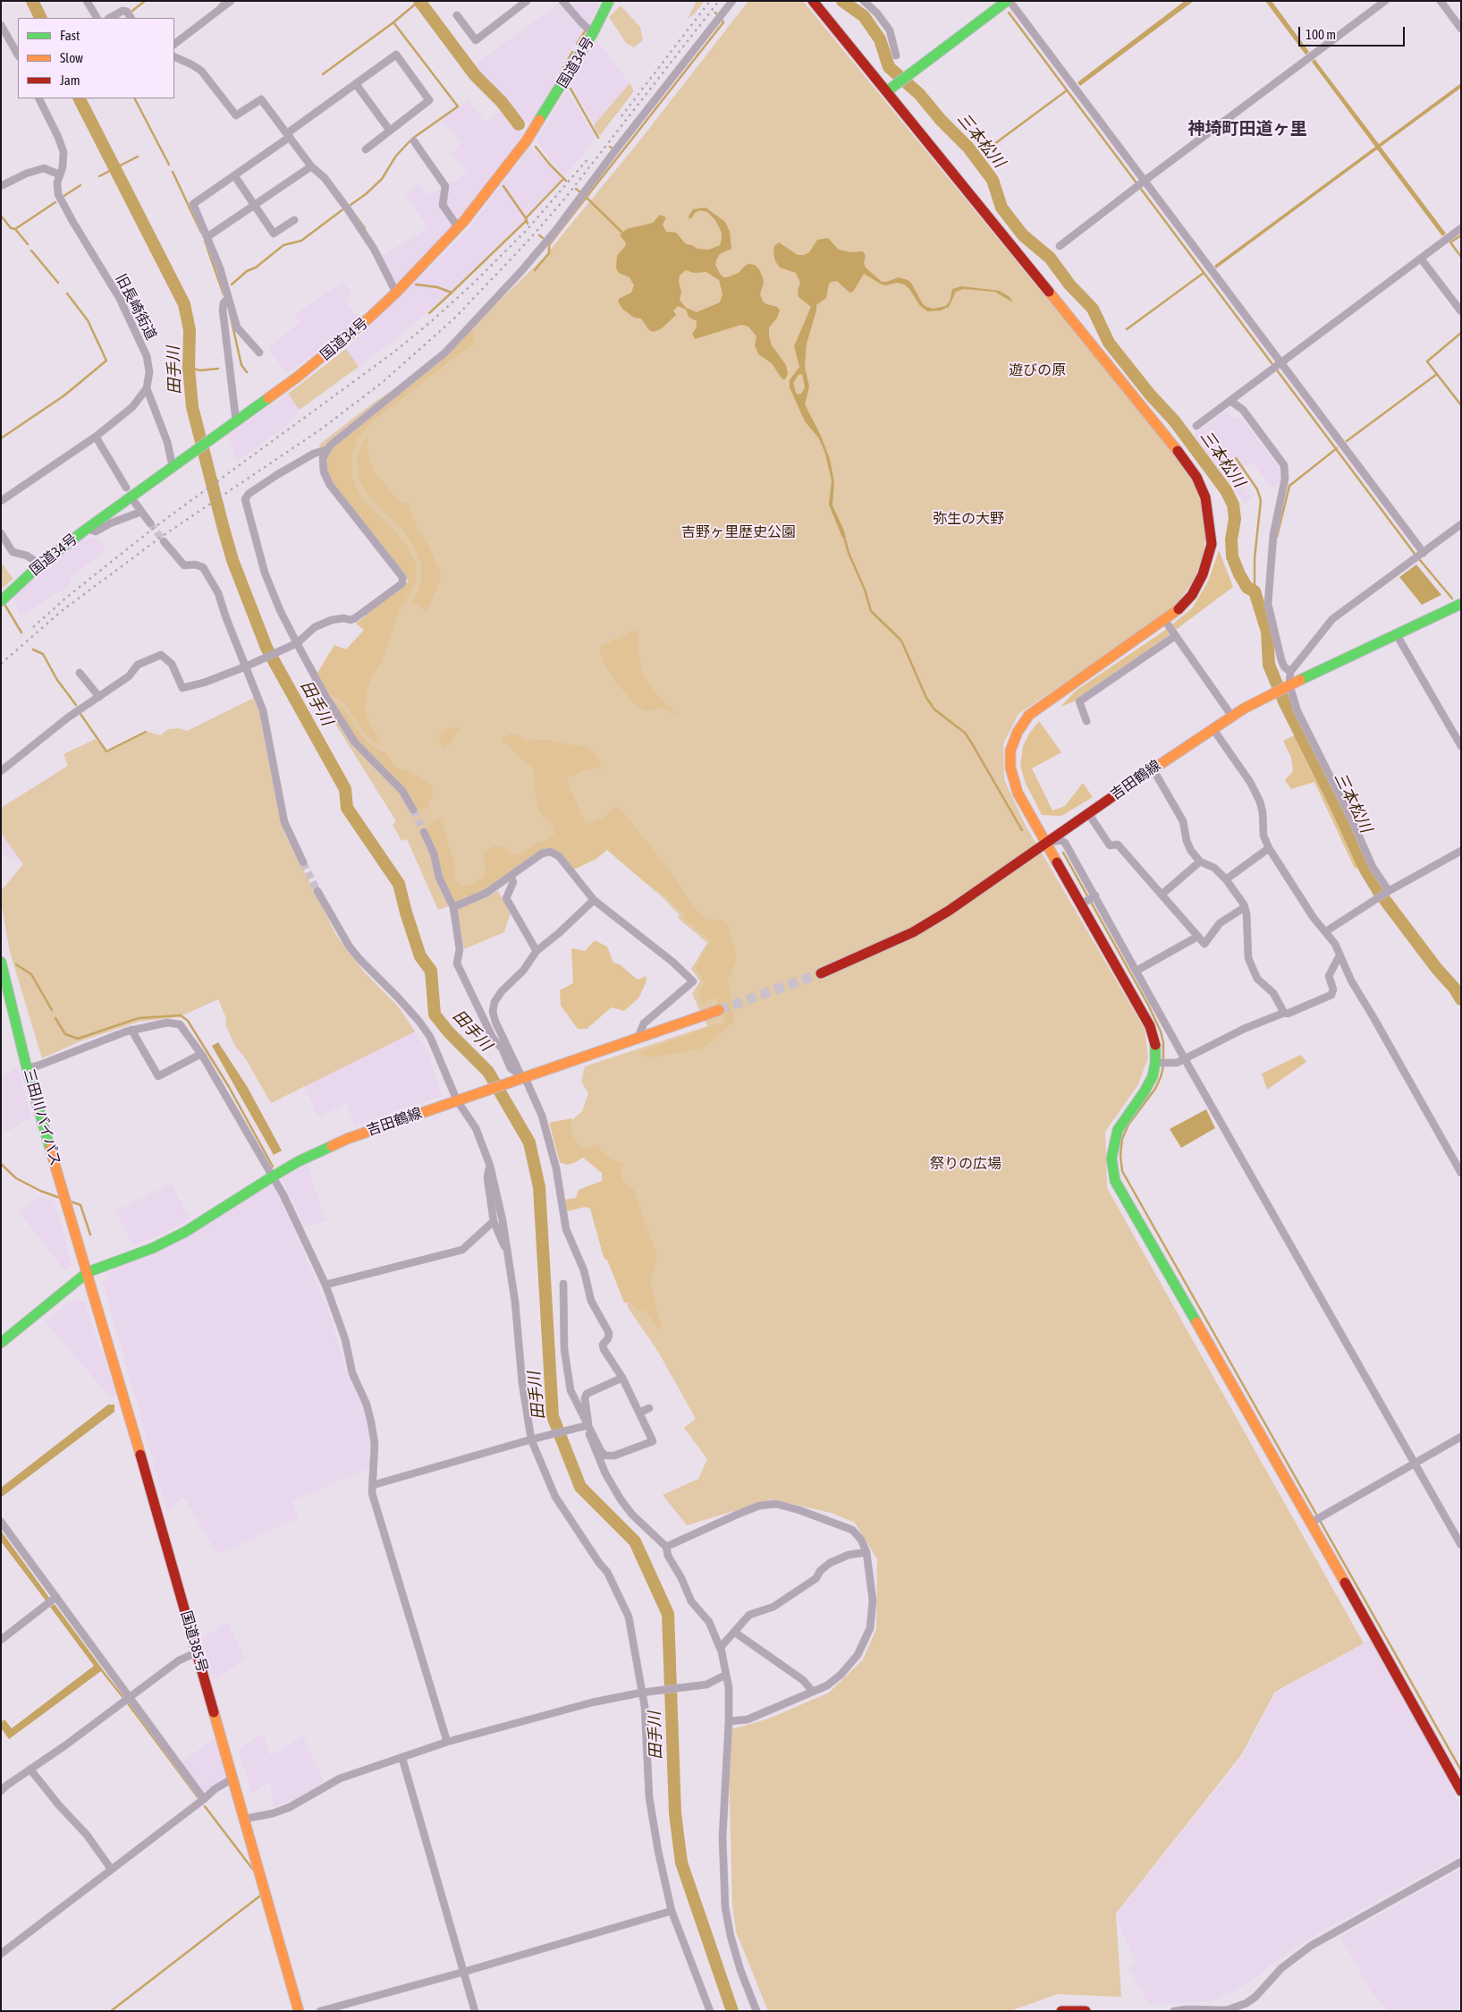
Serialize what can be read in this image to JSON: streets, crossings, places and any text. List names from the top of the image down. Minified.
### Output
{"streets":{"main road":["国道34号","吉田鶴線","三田川バイパス","国道385号"],"street":["旧長崎街道"]},"crossings":[["吉田鶴線","三田川バイパス"],["吉田鶴線","国道385号"],["三田川バイパス","国道385号"]],"districts":["神埼町田道ヶ里"],"water":["三本松川","田手川"],"parks":["遊びの原","弥生の大野","吉野ヶ里歴史公園","祭りの広場"],"legend":["Fast","Slow","Jam"],"scale_bar":"100 m"}
